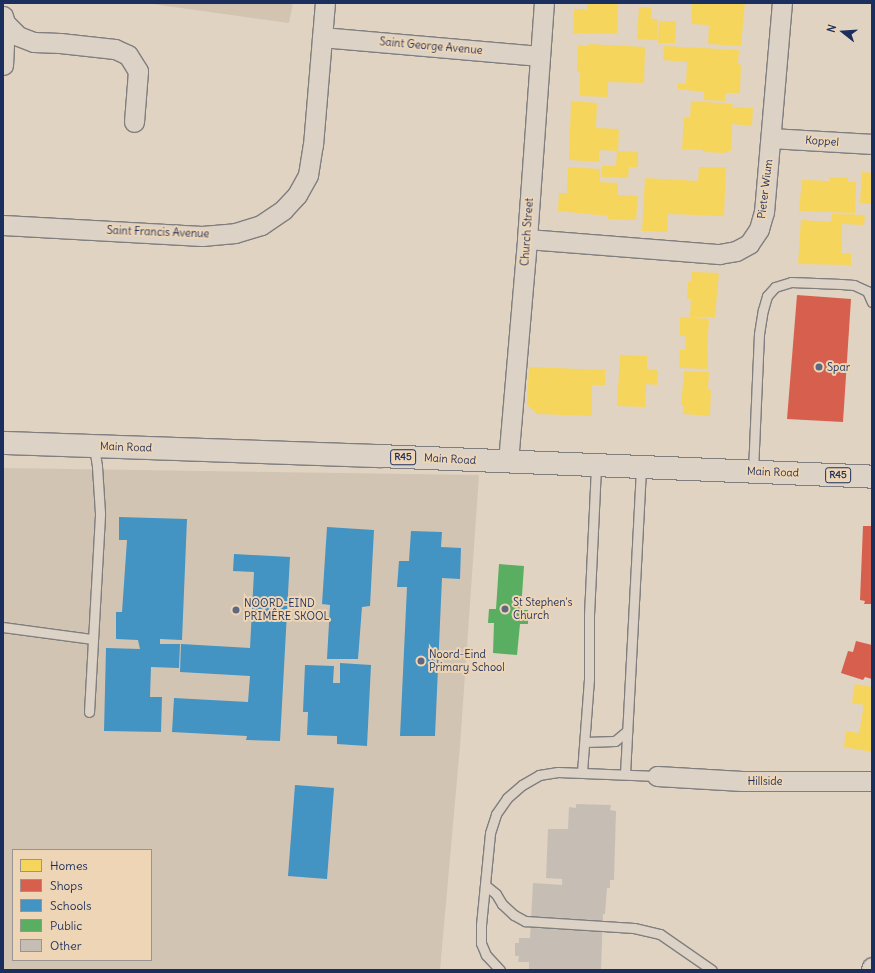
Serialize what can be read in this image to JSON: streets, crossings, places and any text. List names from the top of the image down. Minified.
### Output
{"streets":{"main road":["Main Road","R45"],"street":["Saint George Avenue","Koppel","Pieter Wium","Saint Francis Avenue","Church Street","Hillside"]},"crossings":[["Saint George Avenue","Saint Francis Avenue"],["Saint George Avenue","Church Street"],["Koppel","Pieter Wium"],["Pieter Wium","Church Street"],["Church Street","Main Road"]],"places":["Spar","St Stephen's Church","NOORD-EIND PRIMÊRE SKOOL","Noord-Eind Primary School"],"legend":["Homes","Shops","Schools","Public","Other"],"north":"left"}
